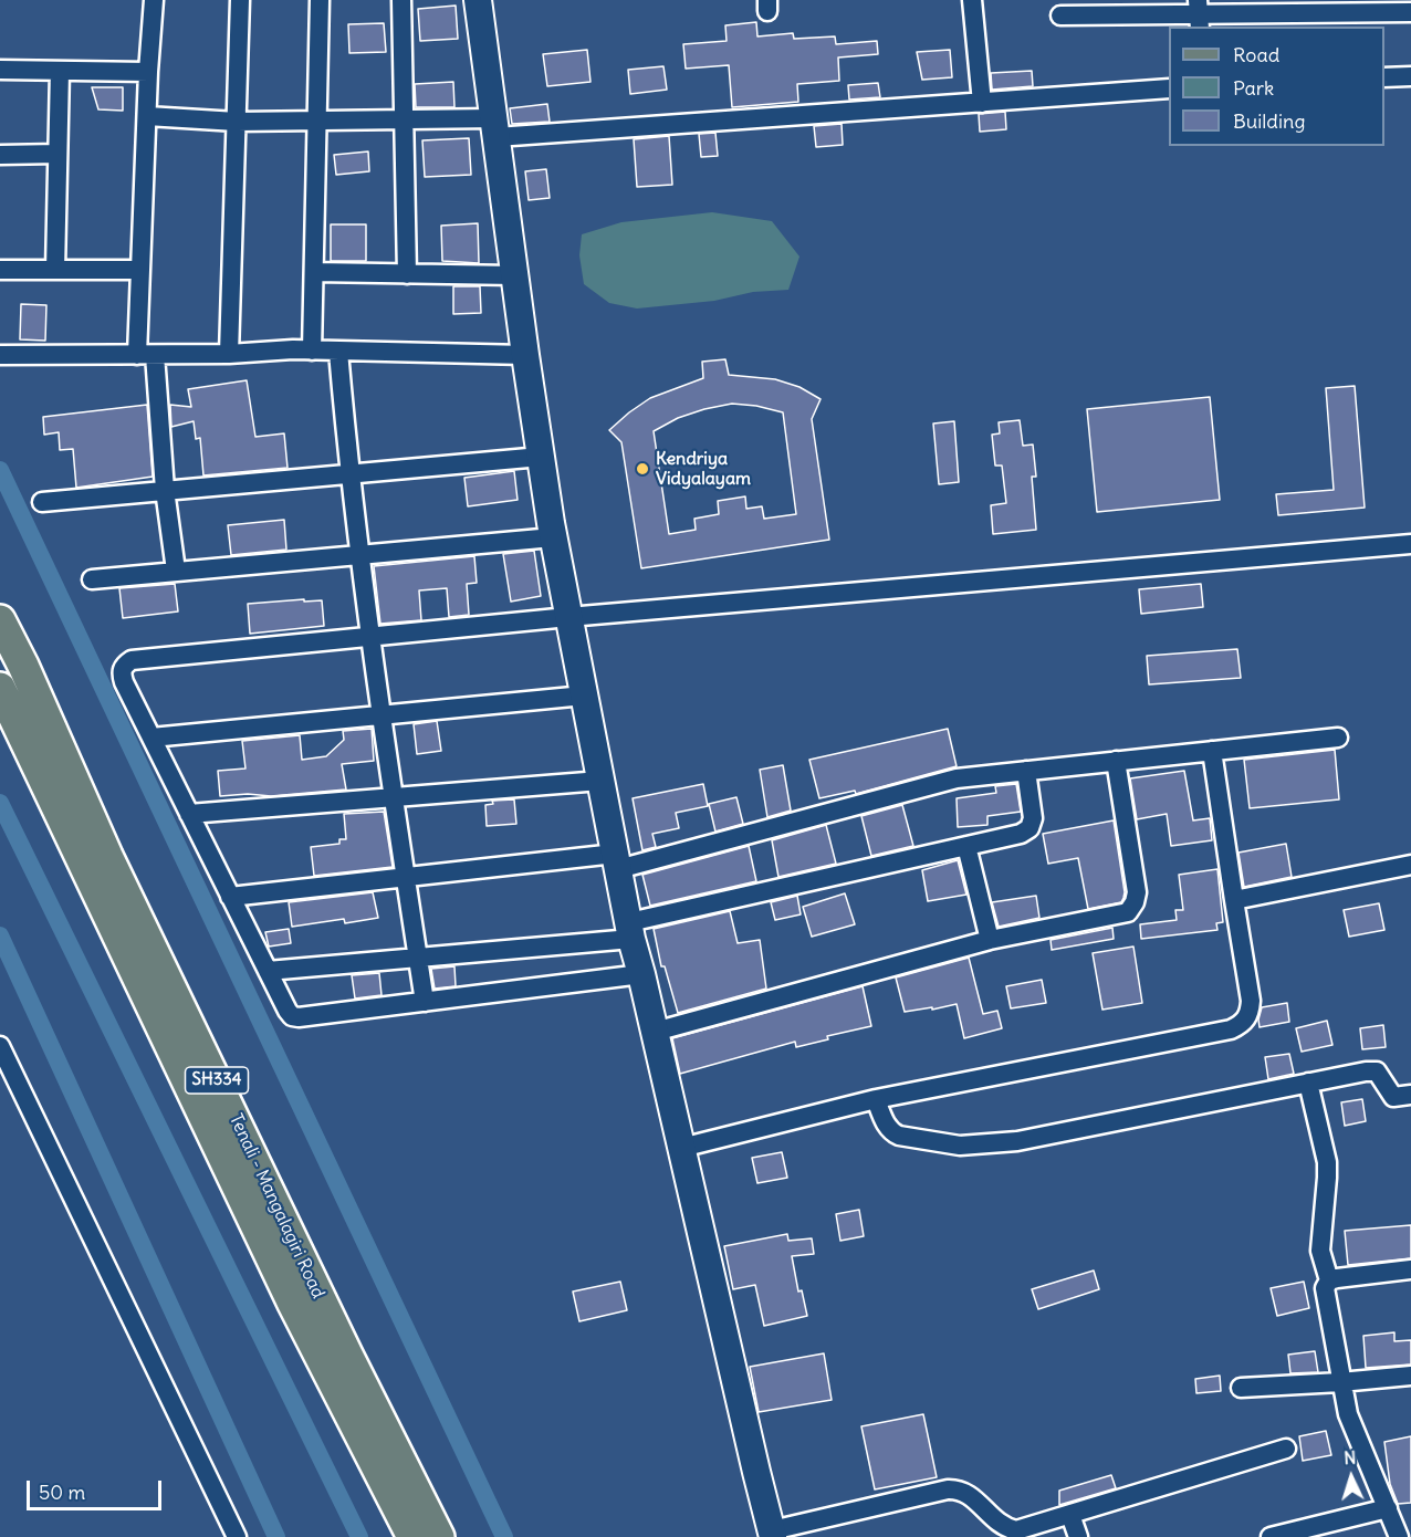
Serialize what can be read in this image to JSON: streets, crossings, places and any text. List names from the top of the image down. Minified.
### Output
{"streets":{"main road":["SH334","Tenali - Mangalagiri Road"]},"places":["Kendriya Vidyalayam"],"legend":["Road","Park","Building"],"scale_bar":"50 m","north":"top"}
